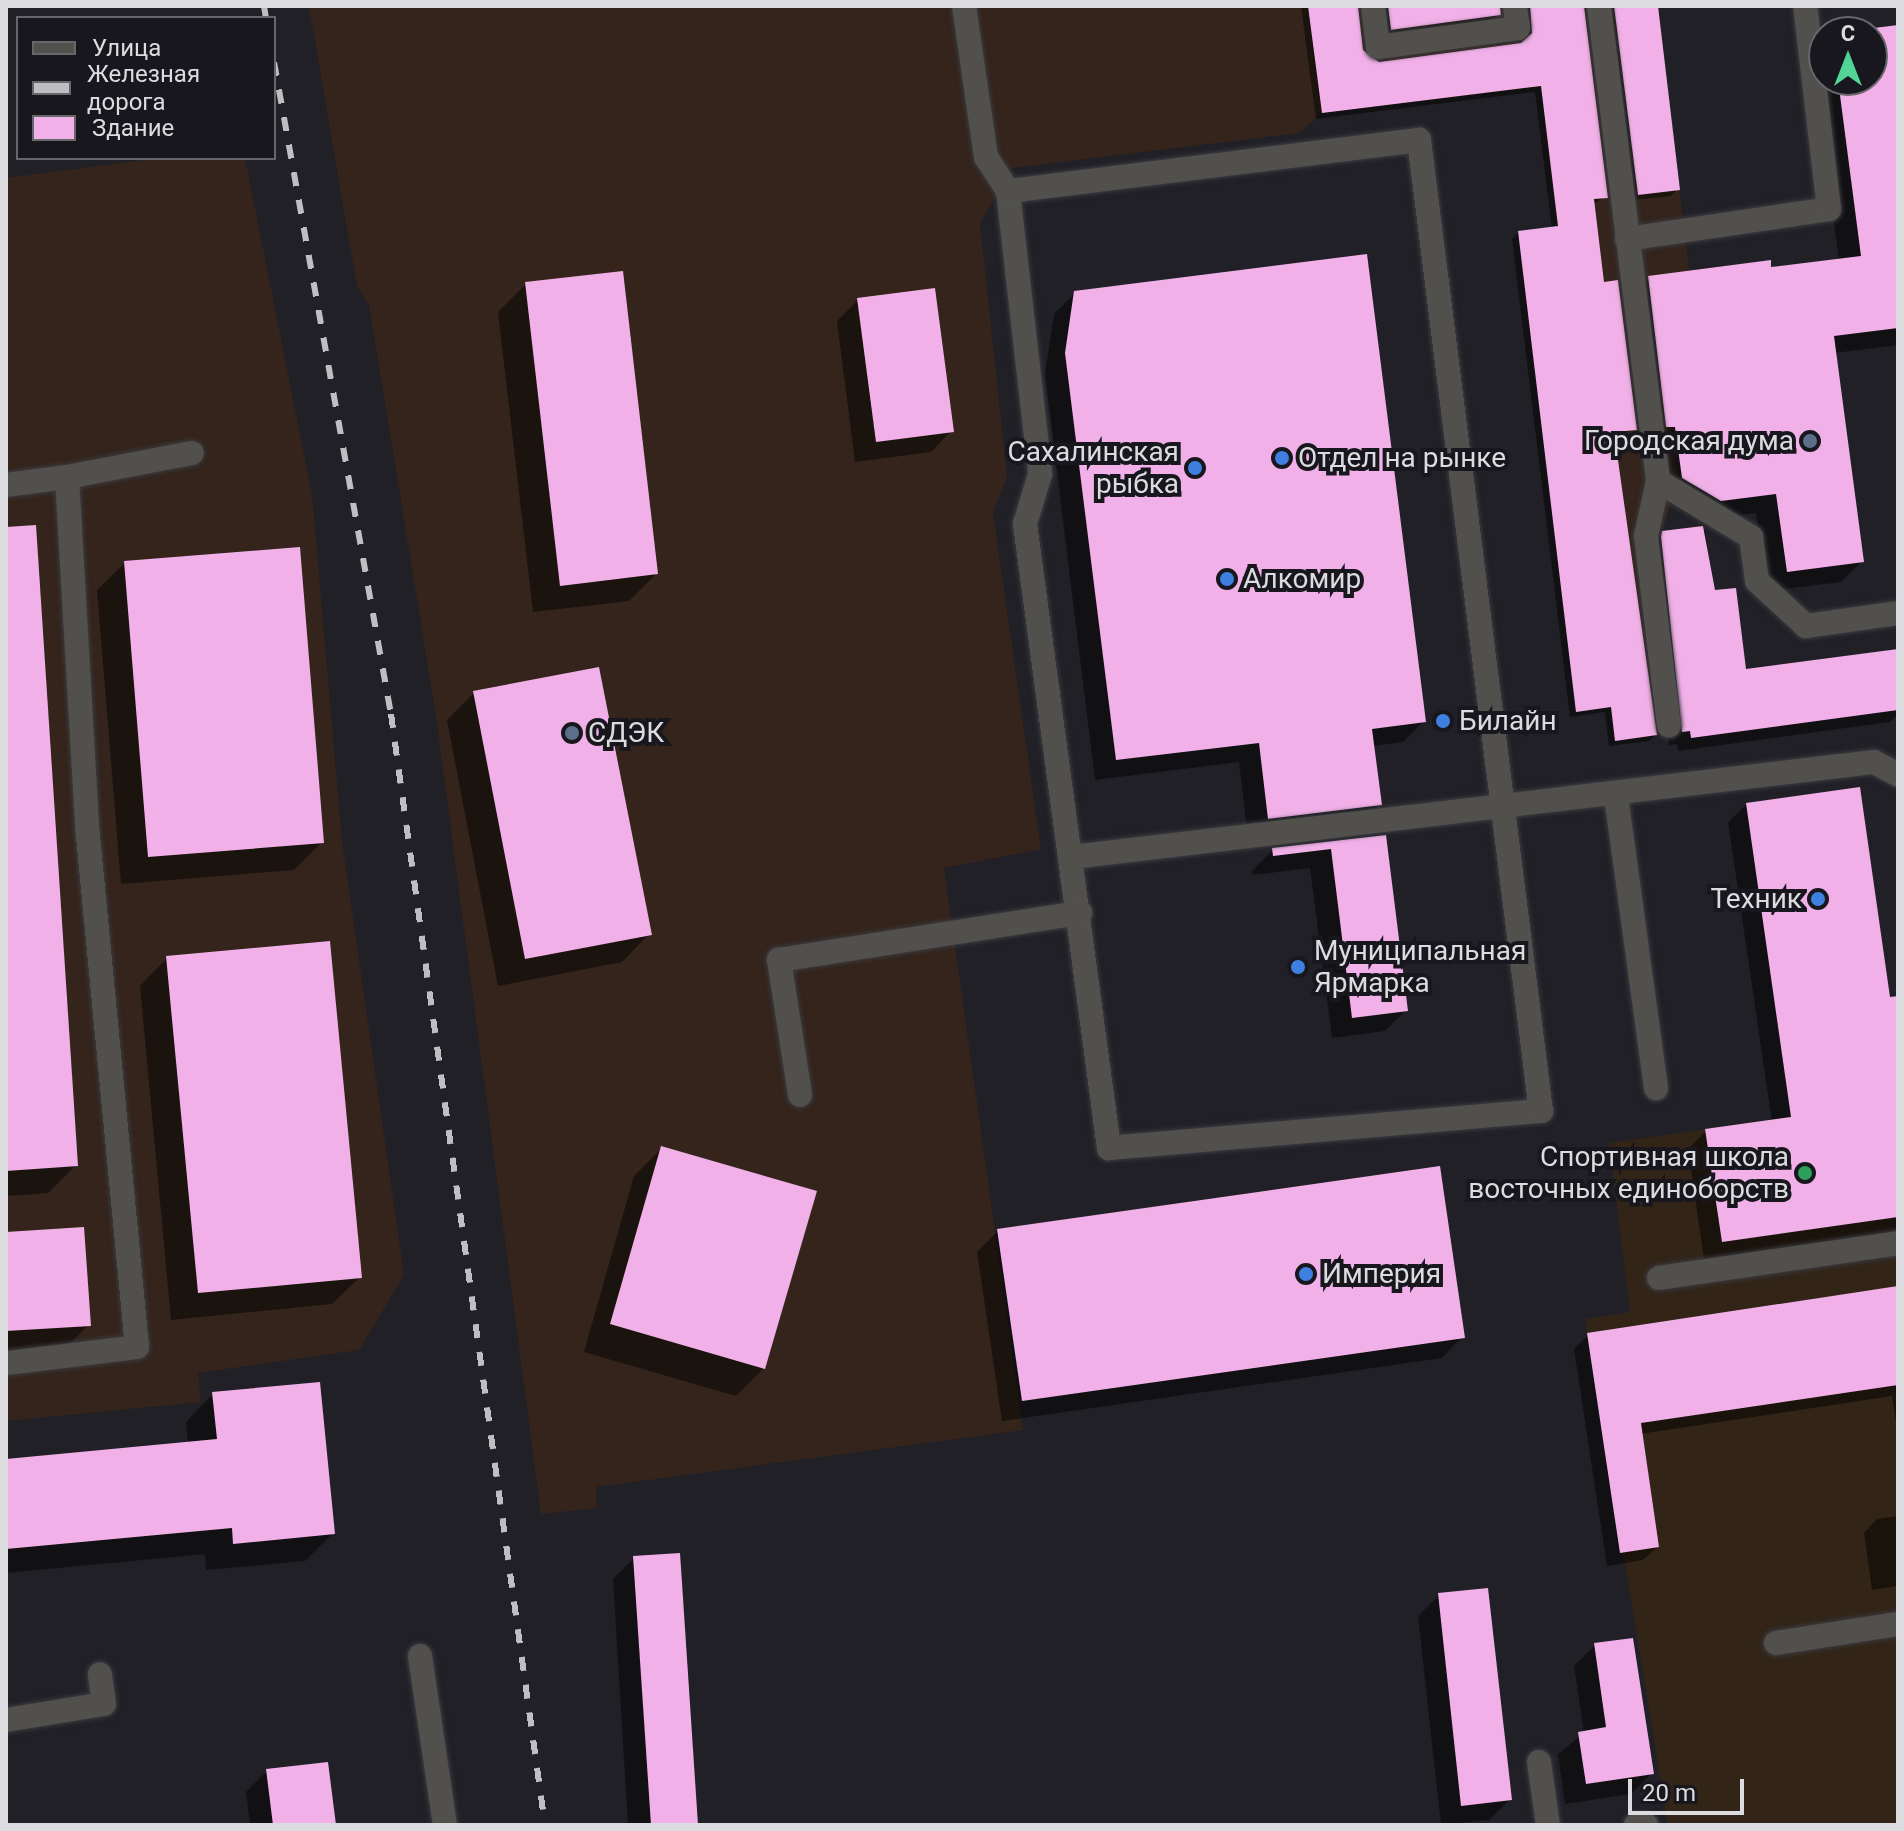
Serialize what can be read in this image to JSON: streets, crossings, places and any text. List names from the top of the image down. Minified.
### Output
{"places":["Городская дума","Отдел на рынке","Сахалинская рыбка","Алкомир","Билайн","СДЭК","Техник","Муниципальная Ярмарка","Спортивная школа восточных единоборств","Империя"],"legend":["Улица","Железная дорога","Здание"],"scale_bar":"20 m","north":"top"}
